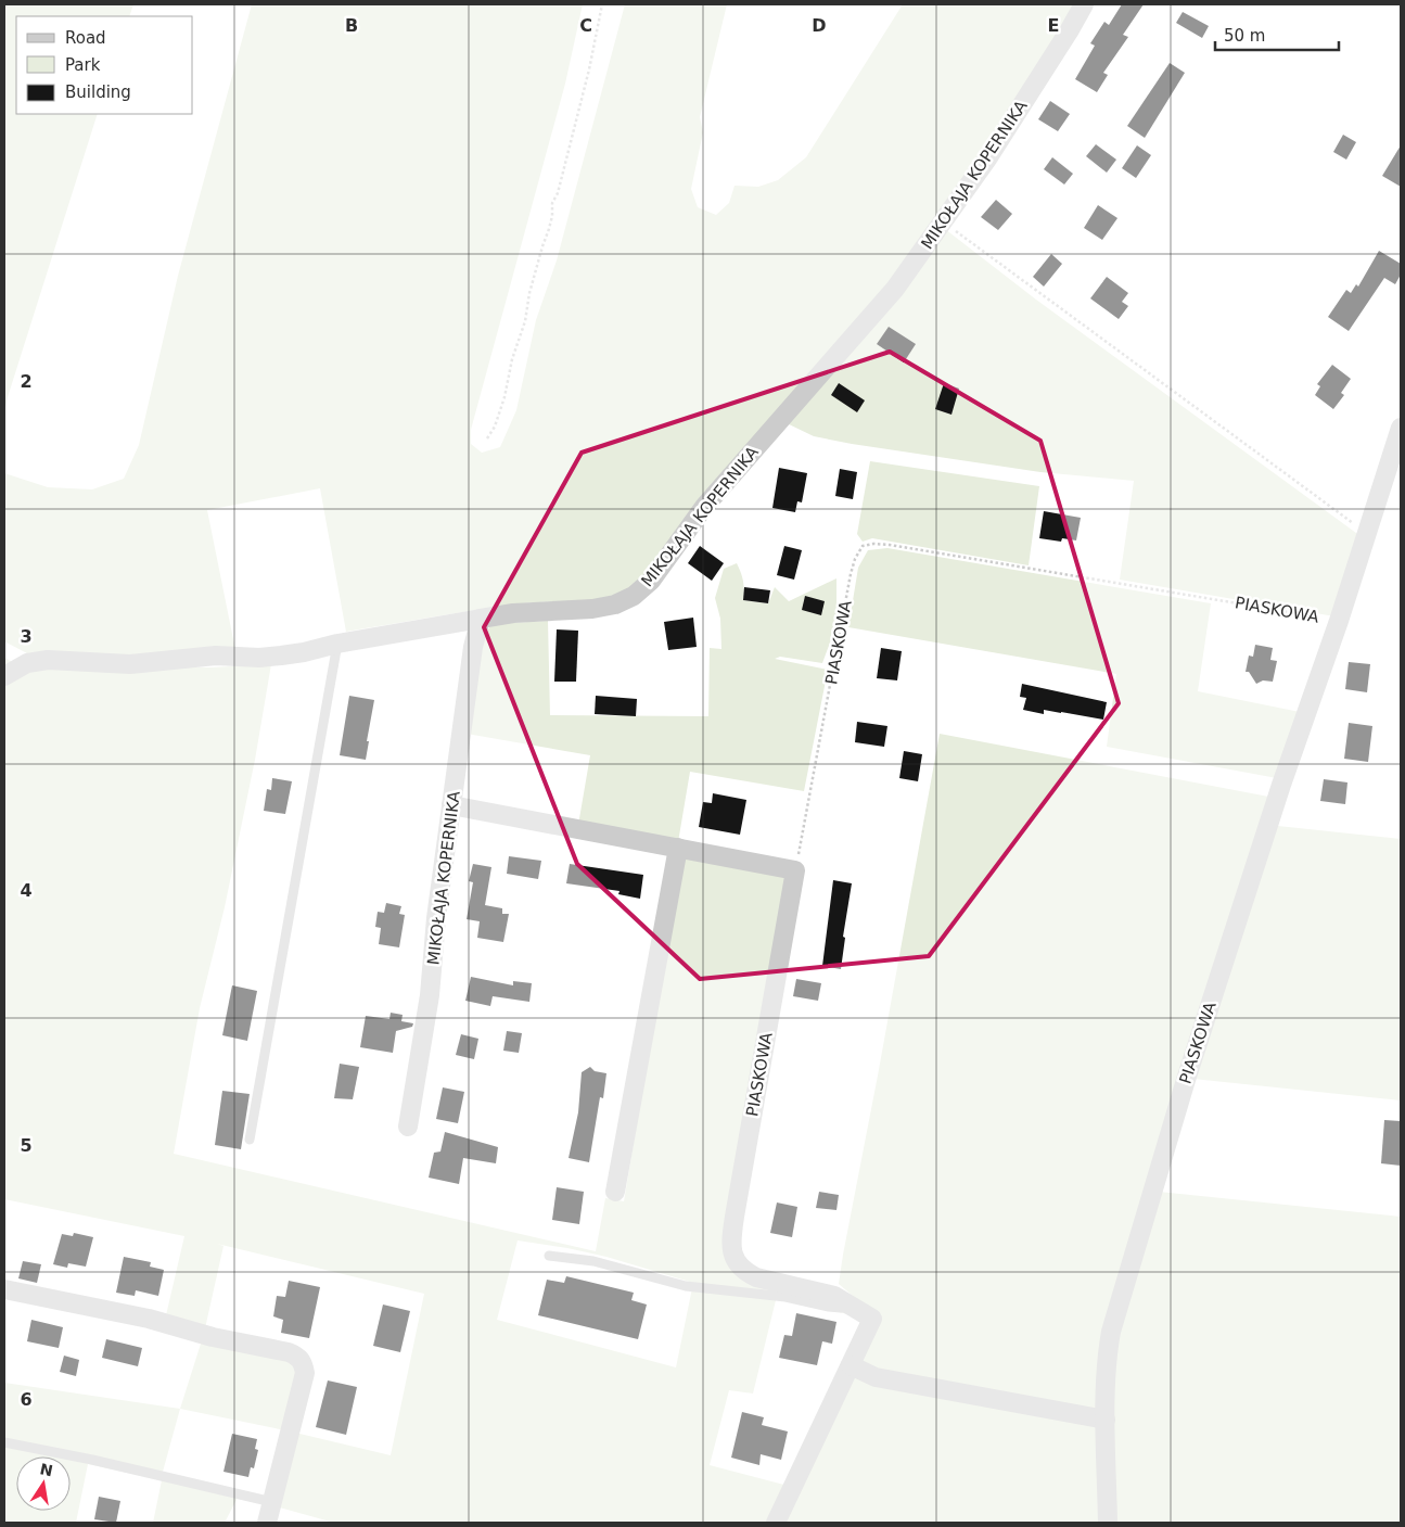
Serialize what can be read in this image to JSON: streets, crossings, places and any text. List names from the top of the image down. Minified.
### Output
{"streets":{"street":["MIKOŁAJA KOPERNIKA","PIASKOWA"]},"legend":["Road","Park","Building"],"scale_bar":"50 m","north":"top","grid":{"columns":["B","C","D","E"],"rows":["2","3","4","5","6"]}}
